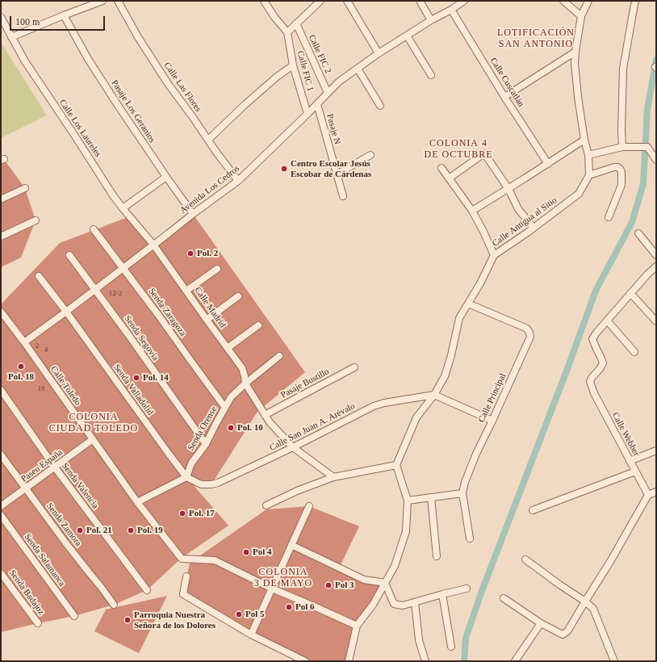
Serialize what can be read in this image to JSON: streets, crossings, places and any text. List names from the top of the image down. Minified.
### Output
{"streets":{"street":["Calle FIC 2","Calle FIC 1","Calle Cuscatlán","Calle Las Flores","Pasaje Los Geranios","Calle Los Laureles","Pasaje N","Avenida Los Cedros","Calle Antigua al Sitio","Calle Madrid","Senda Zaragoza","Senda Segovia","Pasaje Bustillo","Calle Toledo","Senda Valladolid","Calle Principal","Calle San Juan A. Arévalo","Senda Orense","Calle Webber","Paseo España","Senda Valencia","Senda Zamora","Senda Salamanca","Senda Badajoz"]},"crossings":[["Calle FIC 2","Avenida Los Cedros"],["Calle FIC 1","Avenida Los Cedros"],["Calle Cuscatlán","Avenida Los Cedros"],["Calle Las Flores","Avenida Los Cedros"],["Pasaje Los Geranios","Avenida Los Cedros"],["Calle Los Laureles","Avenida Los Cedros"],["Calle Los Laureles","Calle Madrid"],["Pasaje N","Avenida Los Cedros"],["Avenida Los Cedros","Calle Madrid"],["Avenida Los Cedros","Senda Zaragoza"],["Avenida Los Cedros","Senda Segovia"],["Avenida Los Cedros","Calle Toledo"],["Avenida Los Cedros","Senda Valladolid"],["Calle Antigua al Sitio","Calle Principal"],["Calle Antigua al Sitio","Calle San Juan A. Arévalo"],["Calle Madrid","Pasaje Bustillo"],["Calle Madrid","Calle San Juan A. Arévalo"],["Calle Madrid","Senda Orense"],["Senda Zaragoza","Senda Orense"],["Senda Segovia","Senda Orense"],["Calle Toledo","Paseo España"],["Senda Valladolid","Calle San Juan A. Arévalo"],["Senda Valladolid","Senda Orense"],["Calle San Juan A. Arévalo","Senda Orense"],["Paseo España","Senda Valencia"],["Paseo España","Senda Zamora"]],"districts":["LOTIFICACIÓN SAN ANTONIO","COLONIA 4 DE OCTUBRE","COLONIA CIUDAD TOLEDO","COLONIA 3 DE MAYO"],"places":["Centro Escolar Jesús Escobar de Cárdenas","Pol. 2","Pol. 18","Pol. 14","Pol. 10","Pol. 17","Pol. 21","Pol. 19","Pol 4","Pol 3","Pol 6","Pol 5","Parroquia Nuestra Señora de los Dolores"],"house_numbers":["12-2","2","4","19"],"scale_bar":"100 m"}
